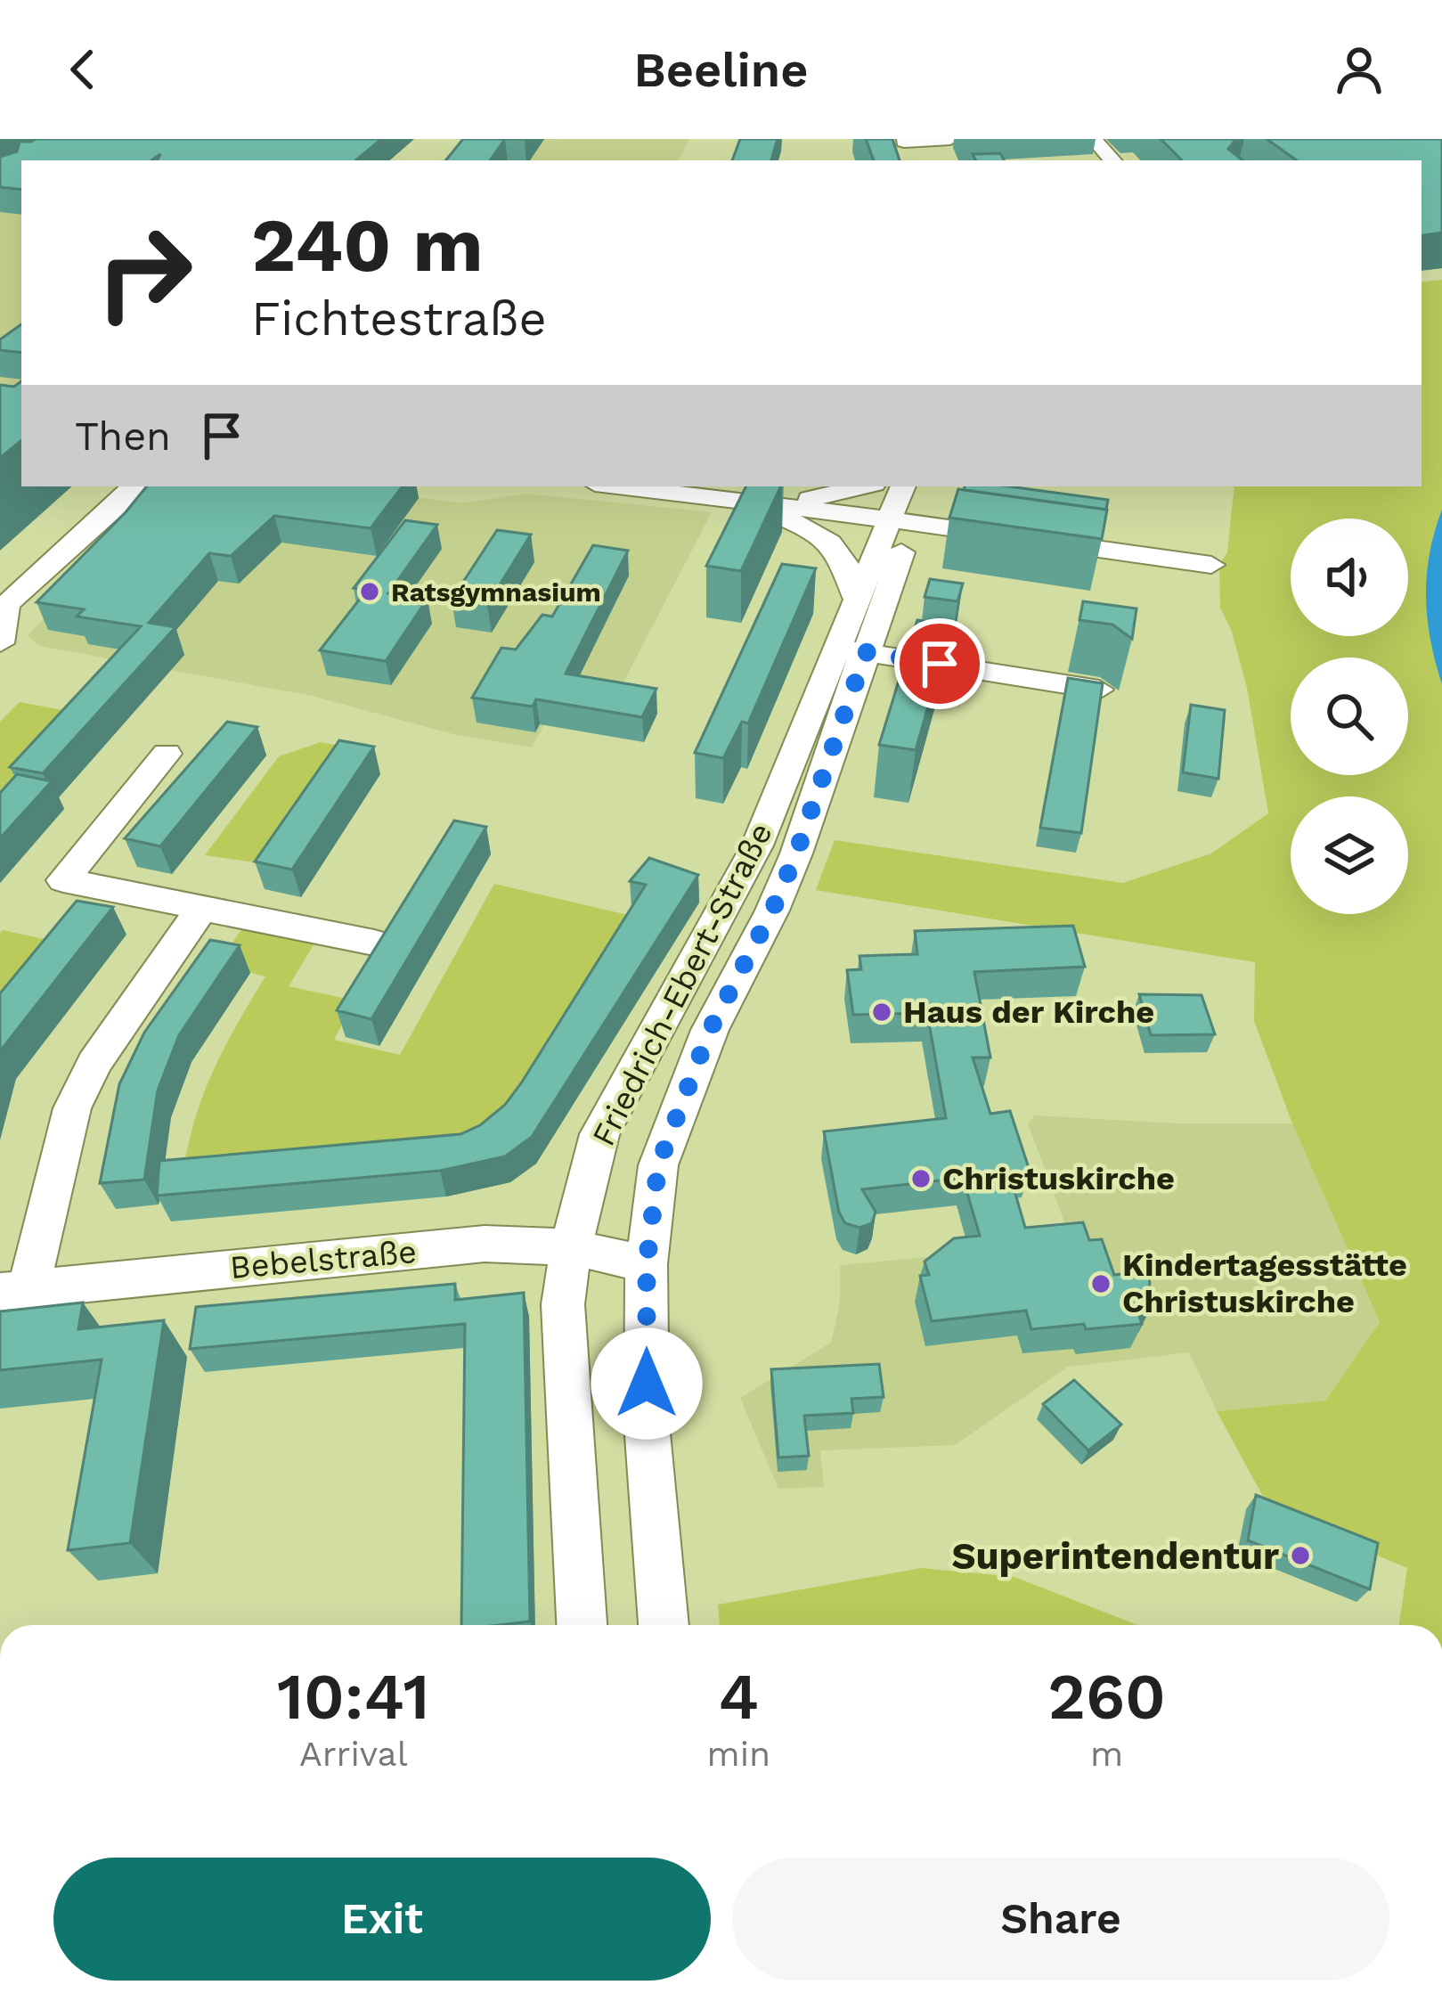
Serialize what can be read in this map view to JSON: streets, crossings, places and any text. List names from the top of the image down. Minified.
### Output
{"streets":{"street":["Friedrich-Ebert-Straße","Bebelstraße"]},"crossings":[["Friedrich-Ebert-Straße","Bebelstraße"]],"places":["Ratsgymnasium","Haus der Kirche","Christuskirche","Kindertagesstätte Christuskirche","Superintendentur"],"page":{"header":"Beeline","turn":["240 m","Fichtestraße"],"then":"Then","eta":["10:41","Arrival","4","min","260","m"],"buttons":["Exit","Share"]}}
